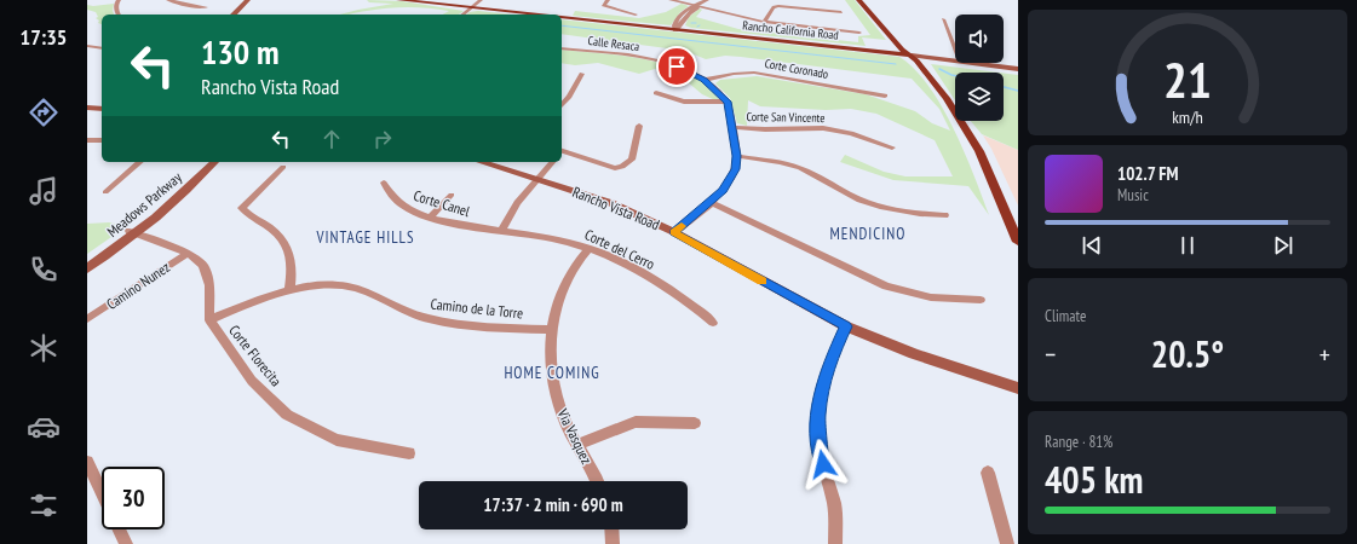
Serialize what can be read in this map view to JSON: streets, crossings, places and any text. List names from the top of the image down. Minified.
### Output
{"streets":{"main road":["Rancho California Road","Meadows Parkway","Rancho Vista Road"],"street":["Calle Resaca","Corte Coronado","Corte San Vincente","Corte Canel","Corte del Cerro","Camino Nunez","Camino de la Torre","Corte Florecita","Via Vasquez"]},"crossings":[["Calle Resaca","Corte Coronado"],["Corte Canel","Corte del Cerro"],["Meadows Parkway","Corte Florecita"],["Corte del Cerro","Via Vasquez"],["Camino Nunez","Corte Florecita"],["Camino de la Torre","Corte Florecita"],["Camino de la Torre","Via Vasquez"]],"districts":["MENDICINO","VINTAGE HILLS","HOME COMING"],"page":{"tabs":"17:35","turn":["130 m","Rancho Vista Road"],"song":["102.7 FM","Music"],"tile":["Climate",["Range · 81%","405 km"]],"heat":["−","20.5°","+"],"limit":"30","trip":"17:37 · 2 min · 690 m","gauge":["21","km/h"]}}
